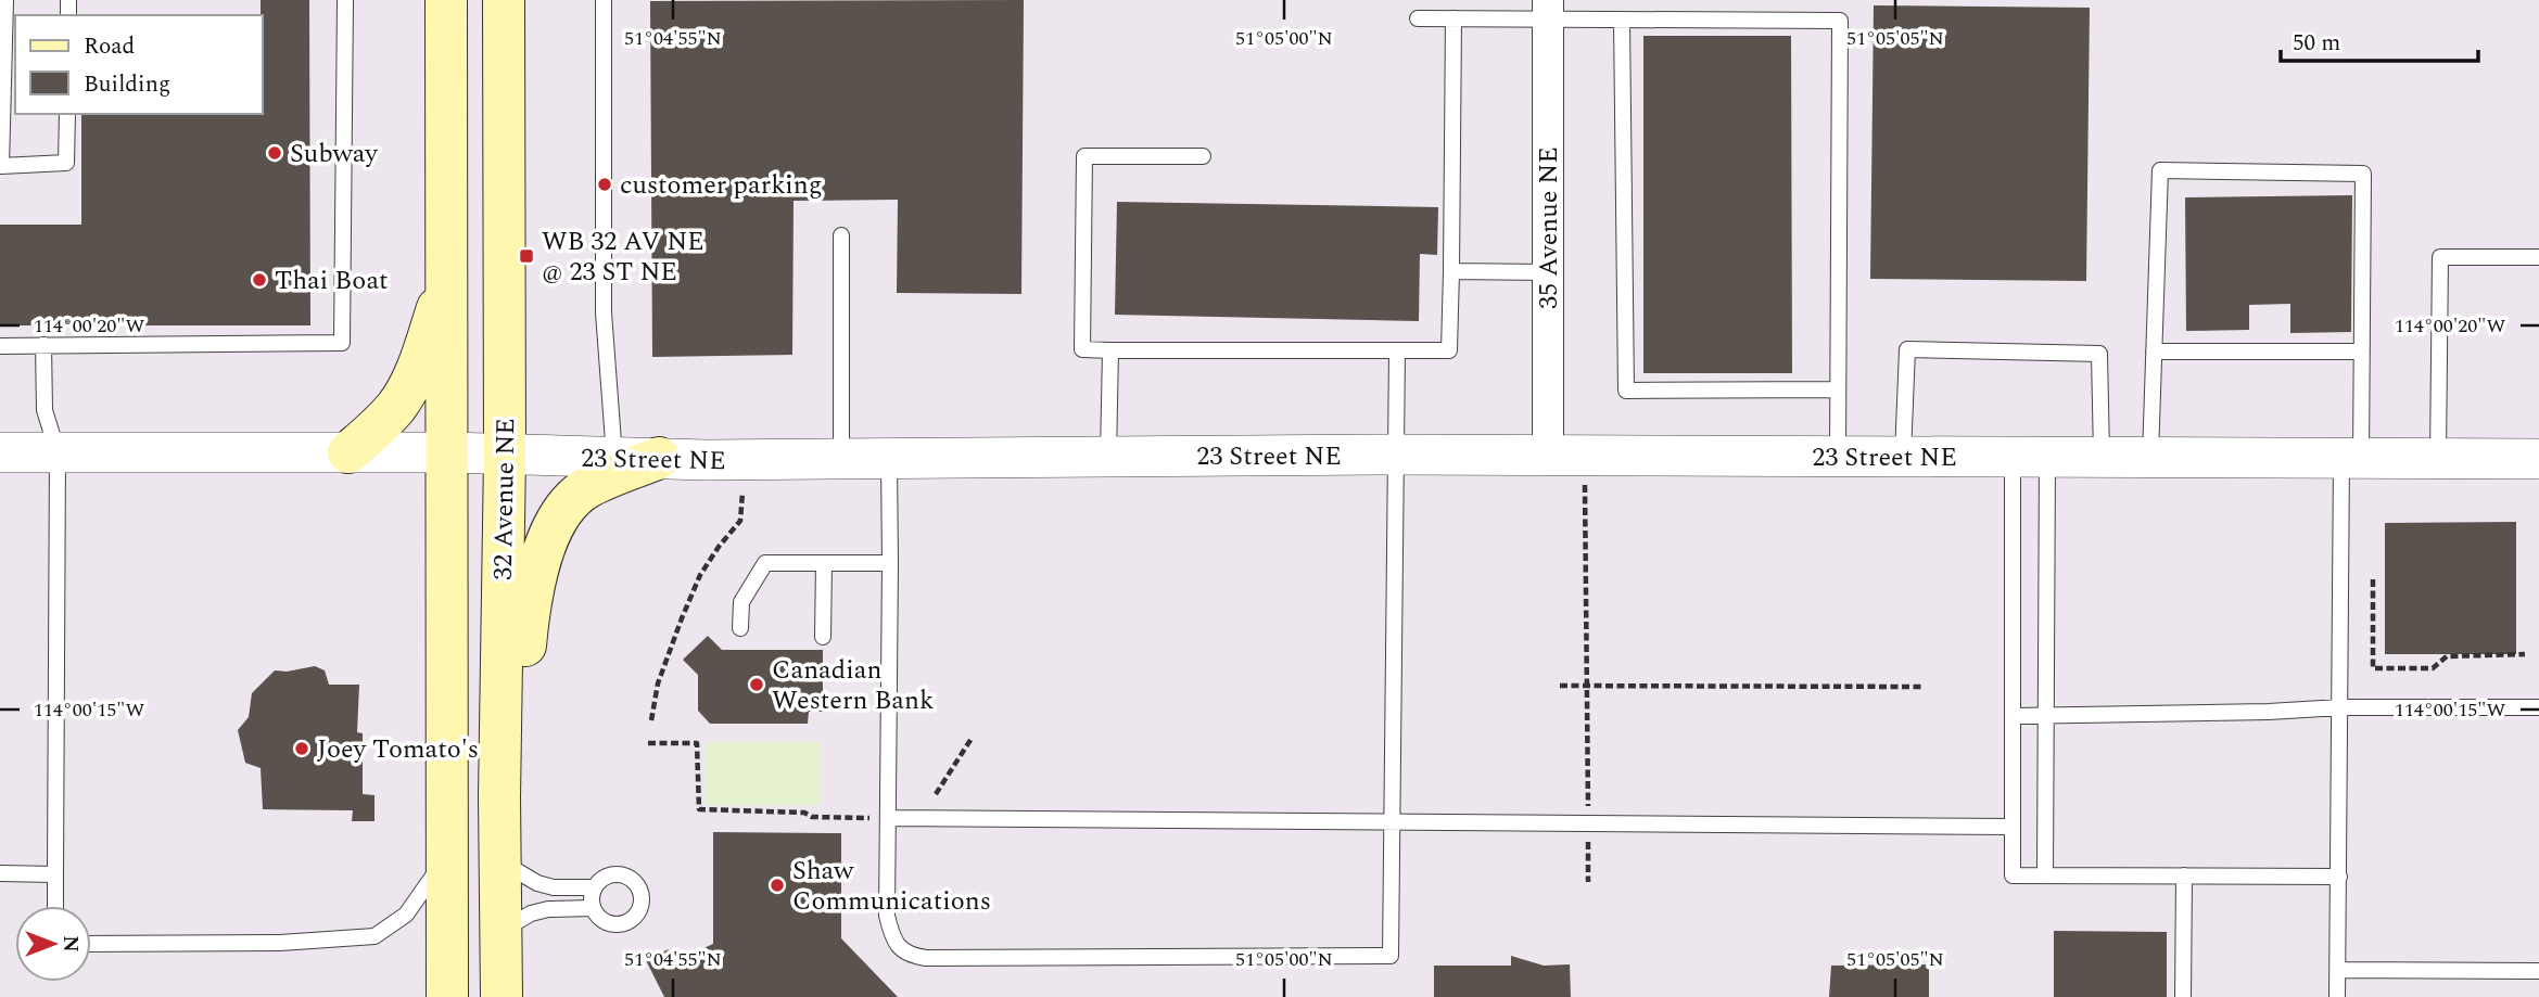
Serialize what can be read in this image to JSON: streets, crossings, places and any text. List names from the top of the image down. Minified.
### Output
{"streets":{"main road":["32 Avenue NE"],"street":["35 Avenue NE","23 Street NE"]},"crossings":[["35 Avenue NE","23 Street NE"],["23 Street NE","32 Avenue NE"]],"places":{"other":["Subway","customer parking","Thai Boat","Canadian Western Bank","Joey Tomato's","Shaw Communications"],"transit":["WB 32 AV NE @ 23 ST NE"]},"legend":["Road","Building"],"scale_bar":"50 m","north":"right","coordinates":["51°04'55\"N","51°05'00\"N","51°05'05\"N","114°00'20\"W","114°00'15\"W"]}
